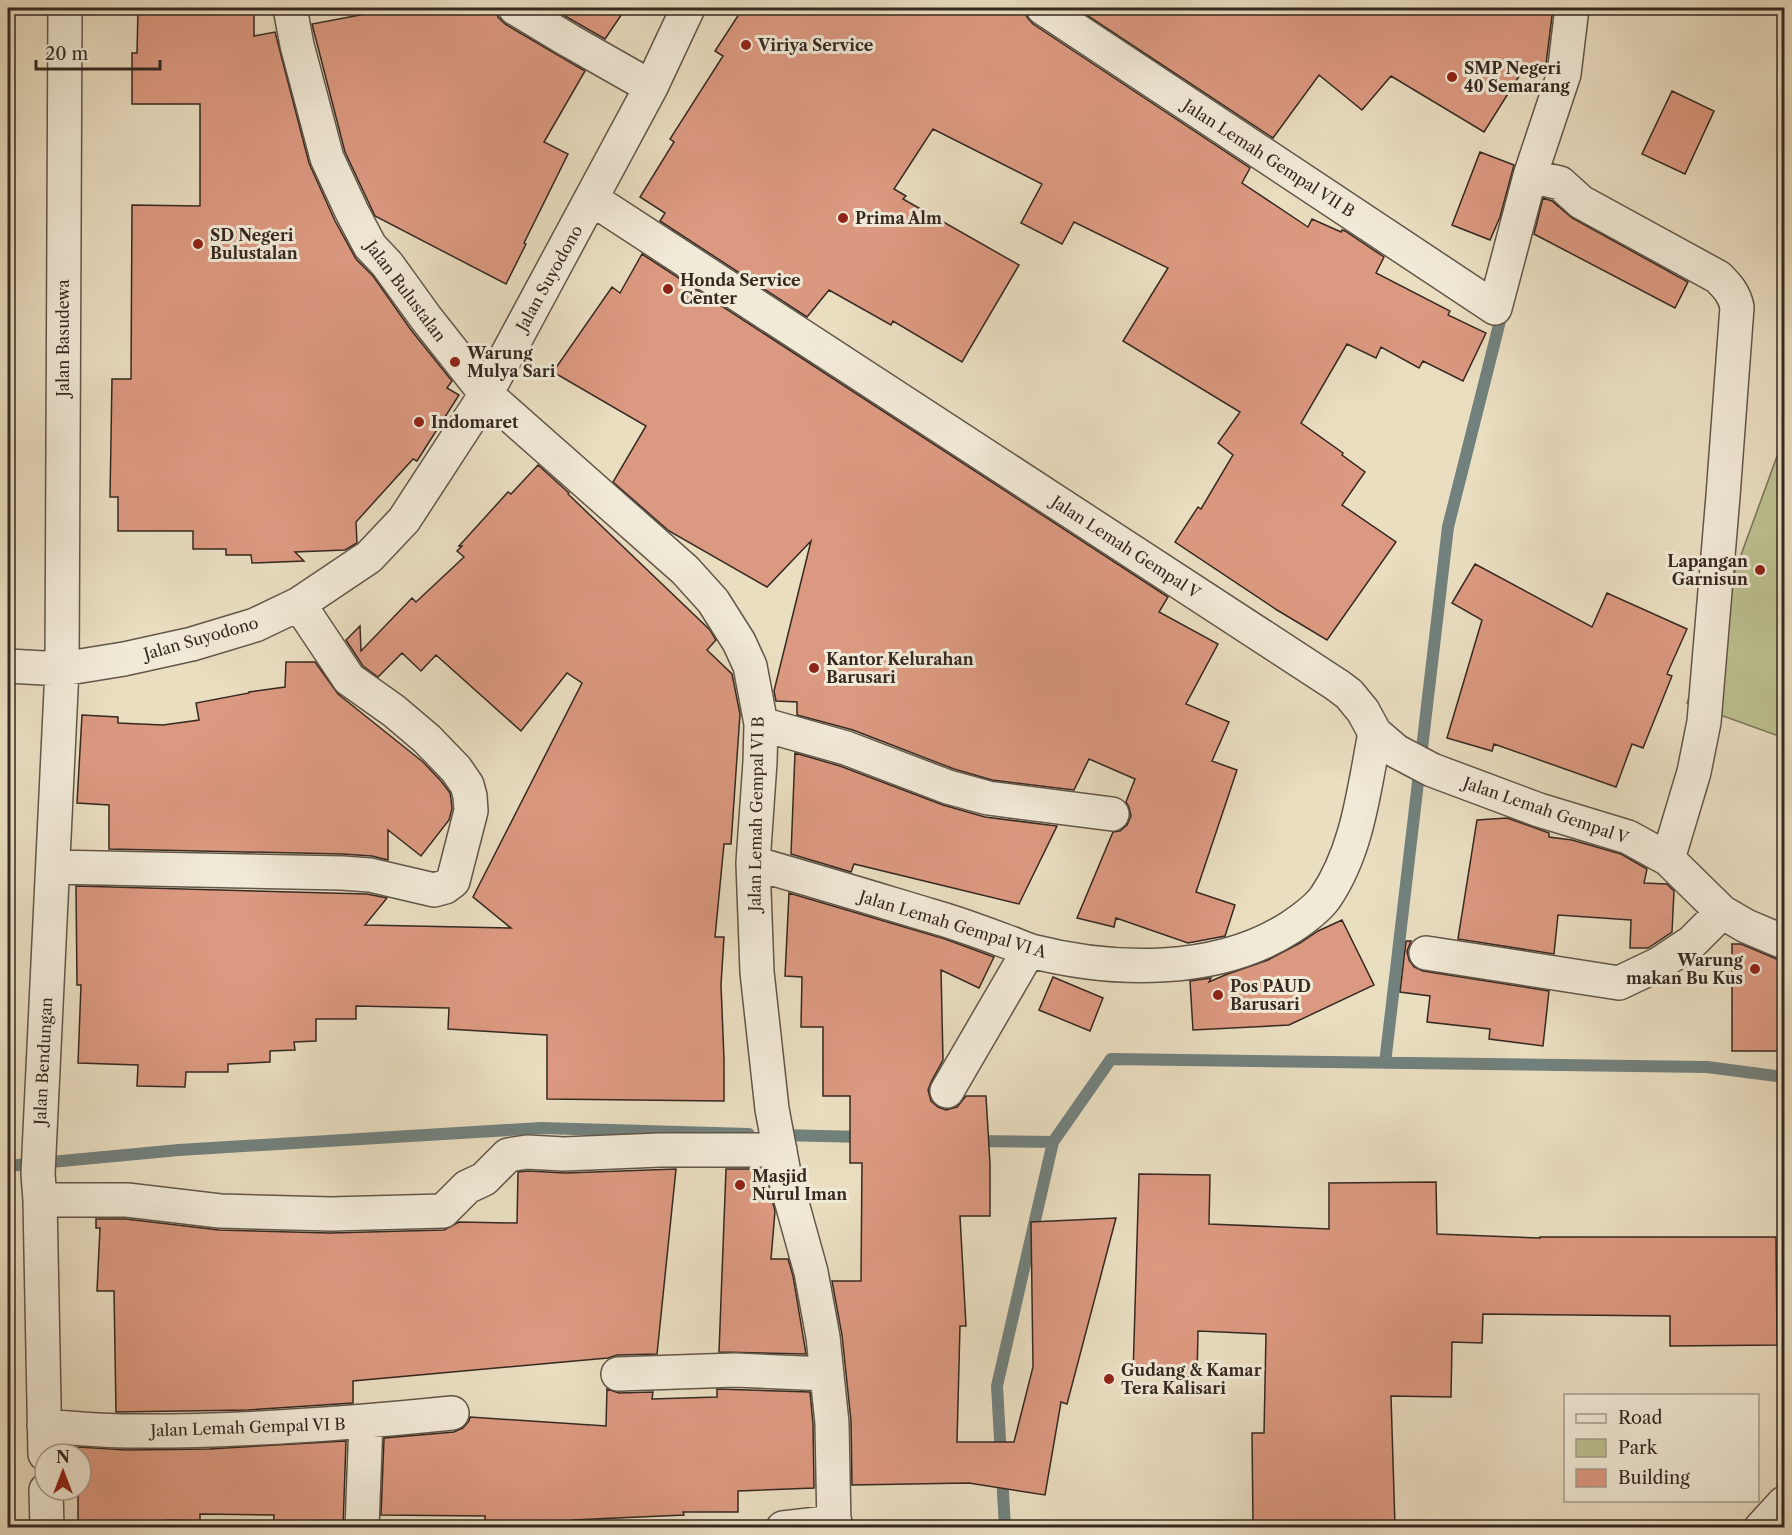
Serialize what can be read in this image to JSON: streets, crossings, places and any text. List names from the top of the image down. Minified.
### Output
{"streets":{"street":["Jalan Lemah Gempal VII B","Jalan Suyodono","Jalan Bulustalan","Jalan Basudewa","Jalan Lemah Gempal V","Jalan Lemah Gempal VI B","Jalan Lemah Gempal VI A","Jalan Bendungan"]},"crossings":[["Jalan Suyodono","Jalan Bulustalan"],["Jalan Suyodono","Jalan Basudewa"],["Jalan Suyodono","Jalan Lemah Gempal V"],["Jalan Suyodono","Jalan Lemah Gempal VI B"],["Jalan Suyodono","Jalan Bendungan"],["Jalan Bulustalan","Jalan Lemah Gempal VI B"],["Jalan Basudewa","Jalan Bendungan"],["Jalan Lemah Gempal V","Jalan Lemah Gempal VI A"],["Jalan Lemah Gempal VI B","Jalan Lemah Gempal VI A"],["Jalan Lemah Gempal VI B","Jalan Bendungan"]],"places":["Viriya Service","SMP Negeri 40 Semarang","Prima Alm","SD Negeri Bulustalan","Honda Service Center","Warung Mulya Sari","Indomaret","Lapangan Garnisun","Kantor Kelurahan Barusari","Warung makan Bu Kus","Pos PAUD Barusari","Masjid Nurul Iman","Gudang & Kamar Tera Kalisari"],"legend":["Road","Park","Building"],"scale_bar":"20 m","north":"top"}
